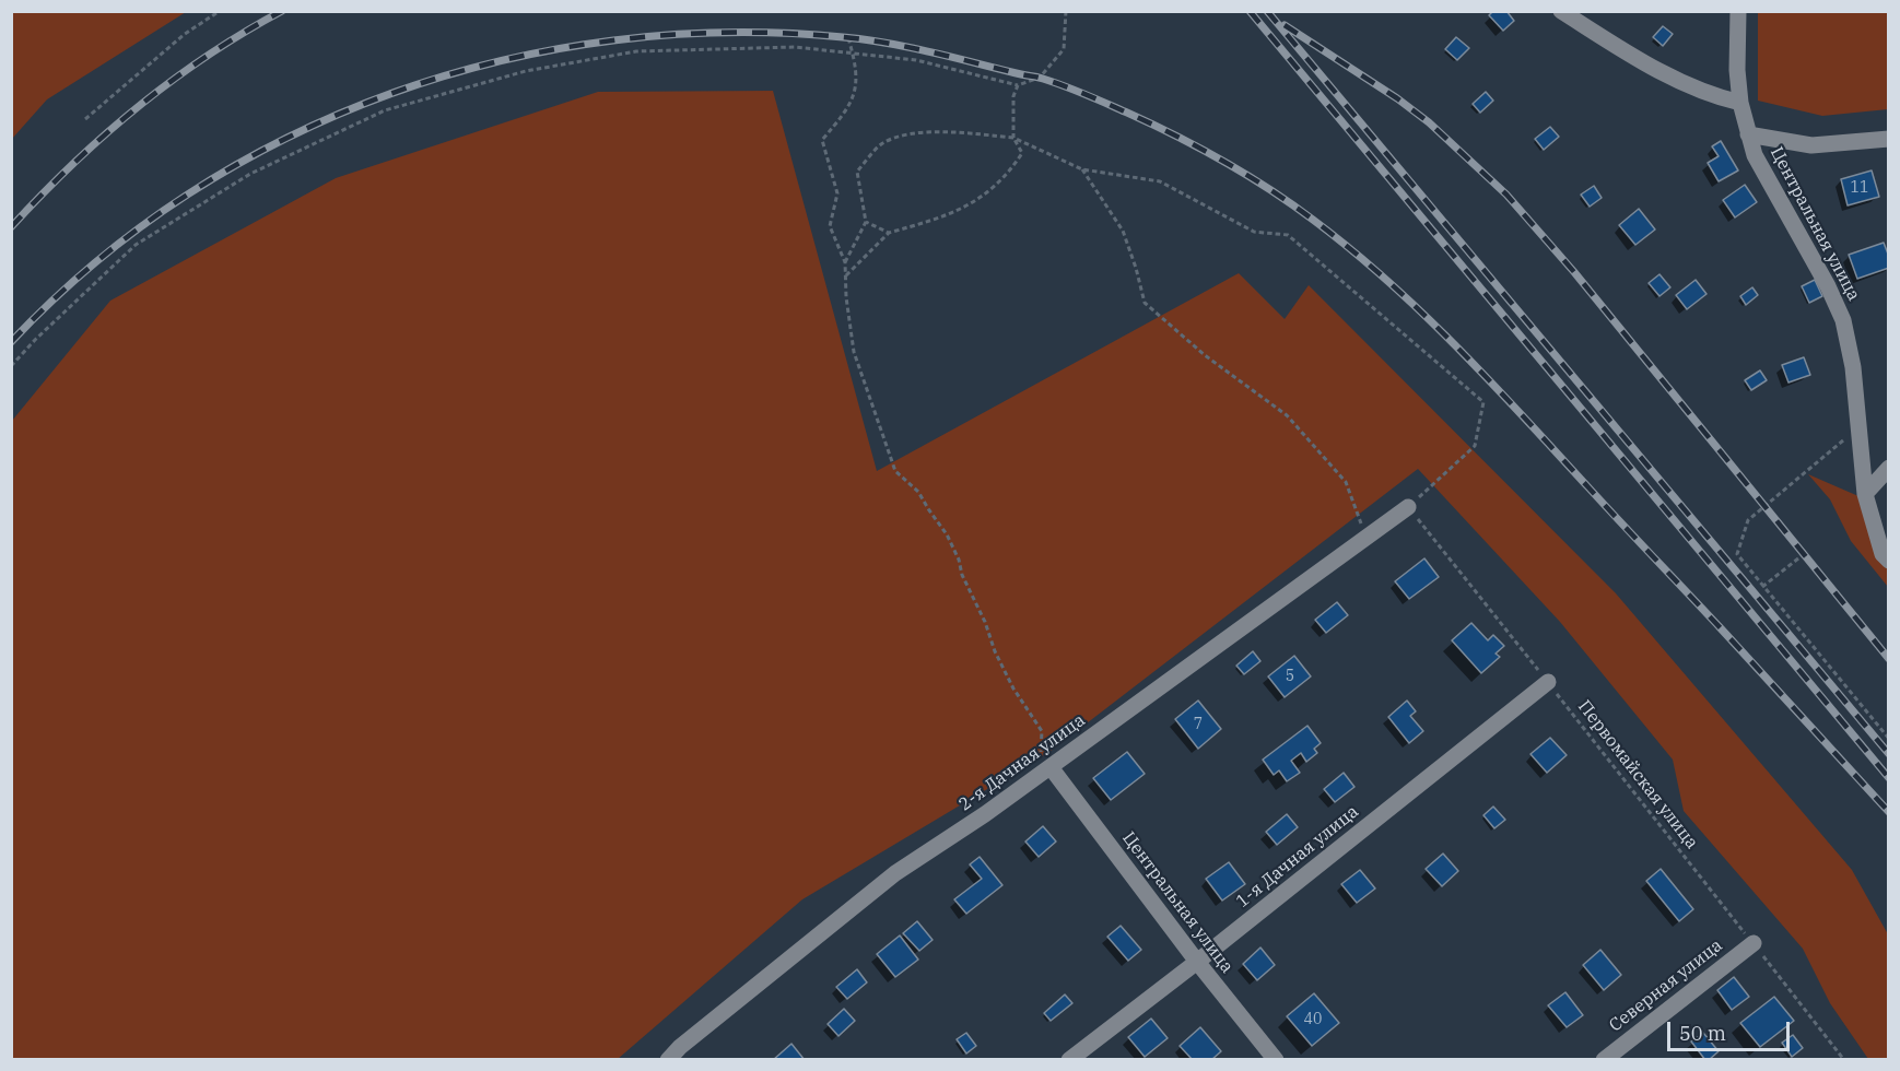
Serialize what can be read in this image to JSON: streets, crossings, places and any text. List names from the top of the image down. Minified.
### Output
{"streets":{"street":["Центральная улица","2-я Дачная улица","1-я Дачная улица","Северная улица"],"path":["Первомайская улица"]},"crossings":[["Центральная улица","2-я Дачная улица"],["Центральная улица","1-я Дачная улица"],["2-я Дачная улица","Первомайская улица"],["Первомайская улица","1-я Дачная улица"],["Первомайская улица","Северная улица"]],"house_numbers":["11","5","7","40"],"scale_bar":"50 m"}
